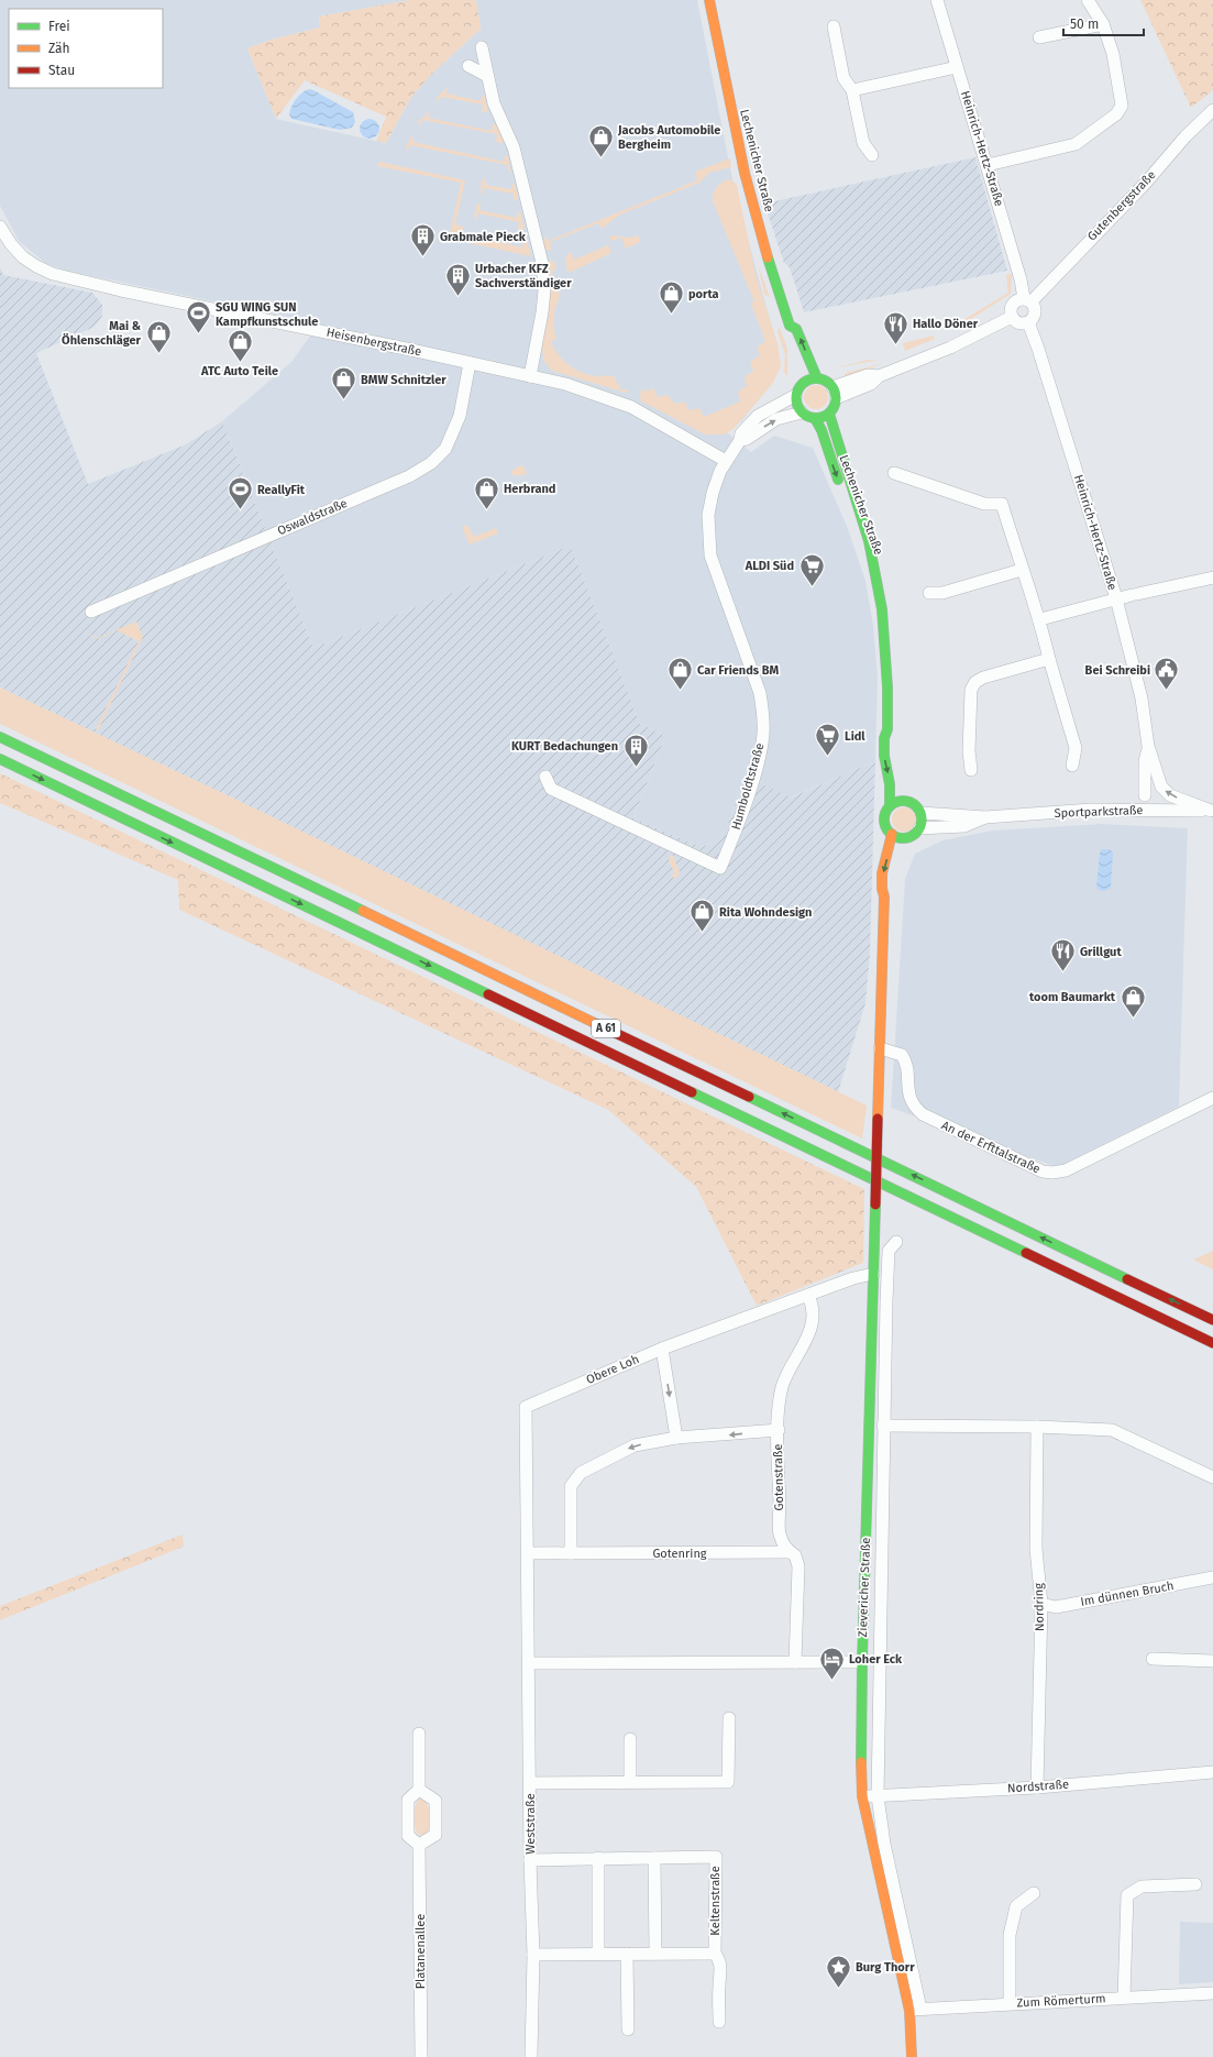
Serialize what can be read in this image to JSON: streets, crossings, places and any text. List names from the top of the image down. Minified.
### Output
{"streets":{"main road":["Lechenicher Straße","A 61","Zievericher Straße"],"street":["Heinrich-Hertz-Straße","Gutenbergstraße","Heisenbergstraße","Oswaldstraße","Humboldtstraße","Sportparkstraße","An der Erfttalstraße","Obere Loh","Gotenstraße","Gotenring","Im dünnen Bruch","Nordring","Nordstraße","Weststraße","Keltenstraße","Platanenallee","Zum Römerturm"]},"crossings":[["Heinrich-Hertz-Straße","Gutenbergstraße"],["Heinrich-Hertz-Straße","Sportparkstraße"],["Lechenicher Straße","Humboldtstraße"],["Lechenicher Straße","Sportparkstraße"],["Heisenbergstraße","Oswaldstraße"],["Heisenbergstraße","Humboldtstraße"],["An der Erfttalstraße","Zievericher Straße"],["Obere Loh","Gotenstraße"],["Obere Loh","Gotenring"],["Obere Loh","Zievericher Straße"],["Obere Loh","Weststraße"],["Gotenstraße","Gotenring"],["Zievericher Straße","Nordstraße"],["Zievericher Straße","Zum Römerturm"],["Im dünnen Bruch","Nordring"],["Nordring","Nordstraße"],["Weststraße","Keltenstraße"]],"places":{"shop":["Jacobs Automobile Bergheim","porta","Mai & Öhlenschläger","ATC Auto Teile","BMW Schnitzler","Herbrand","Car Friends BM","Rita Wohndesign","toom Baumarkt"],"building":["Grabmale Pieck","Urbacher KFZ Sachverständiger","KURT Bedachungen"],"sports":["SGU WING SUN Kampfkunstschule","ReallyFit"],"restaurant":["Hallo Döner","Grillgut"],"supermarket":["ALDI Süd","Lidl"],"public building":["Bei Schreibi"],"hotel":["Loher Eck"],"place":["Burg Thorr"]},"legend":["Frei","Zäh","Stau"],"scale_bar":"50 m"}
